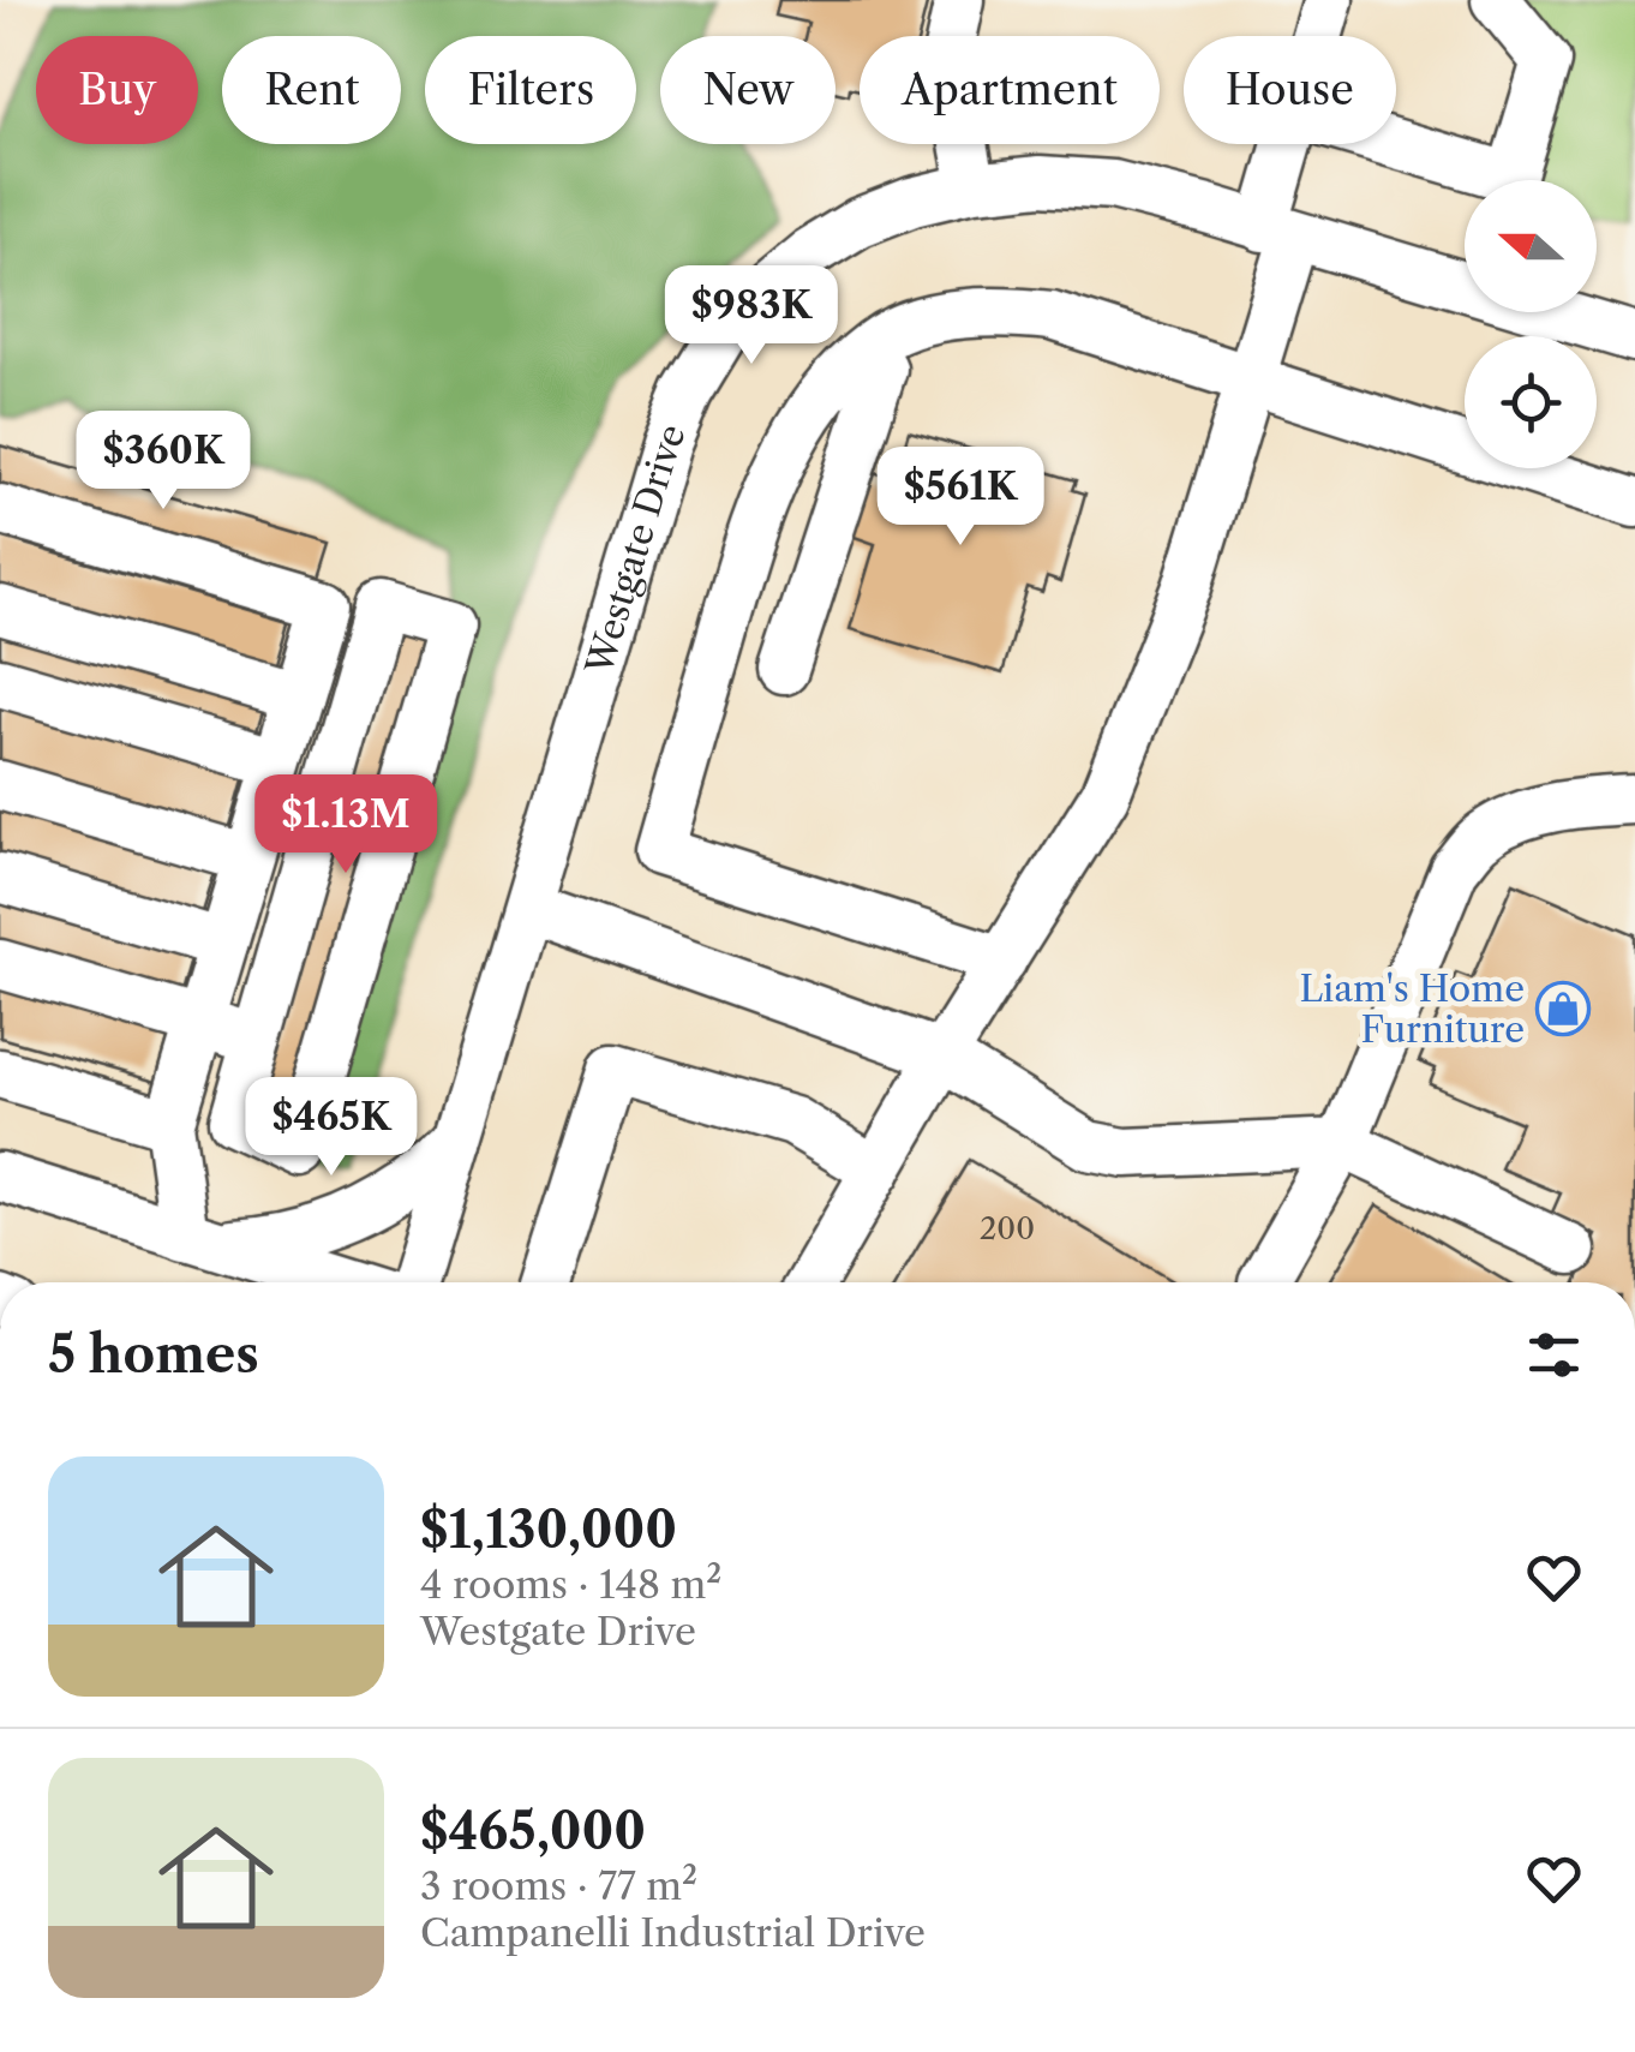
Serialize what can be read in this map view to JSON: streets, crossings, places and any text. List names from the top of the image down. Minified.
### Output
{"streets":{"street":["Westgate Drive"]},"places":{"shop":["Liam's Home Furniture"]},"house_numbers":["200"],"north":"left","page":{"chip":["Buy","Rent","Filters","New","Apartment","House"],"price":["$983K","$360K","$561K","$1.13M","$465K"],"heading":"5 homes","list":[{"name":"$1,130,000","note":"4 rooms · 148 m² · Westgate Drive"},{"name":"$465,000","note":"3 rooms · 77 m² · Campanelli Industrial Drive"}]}}
